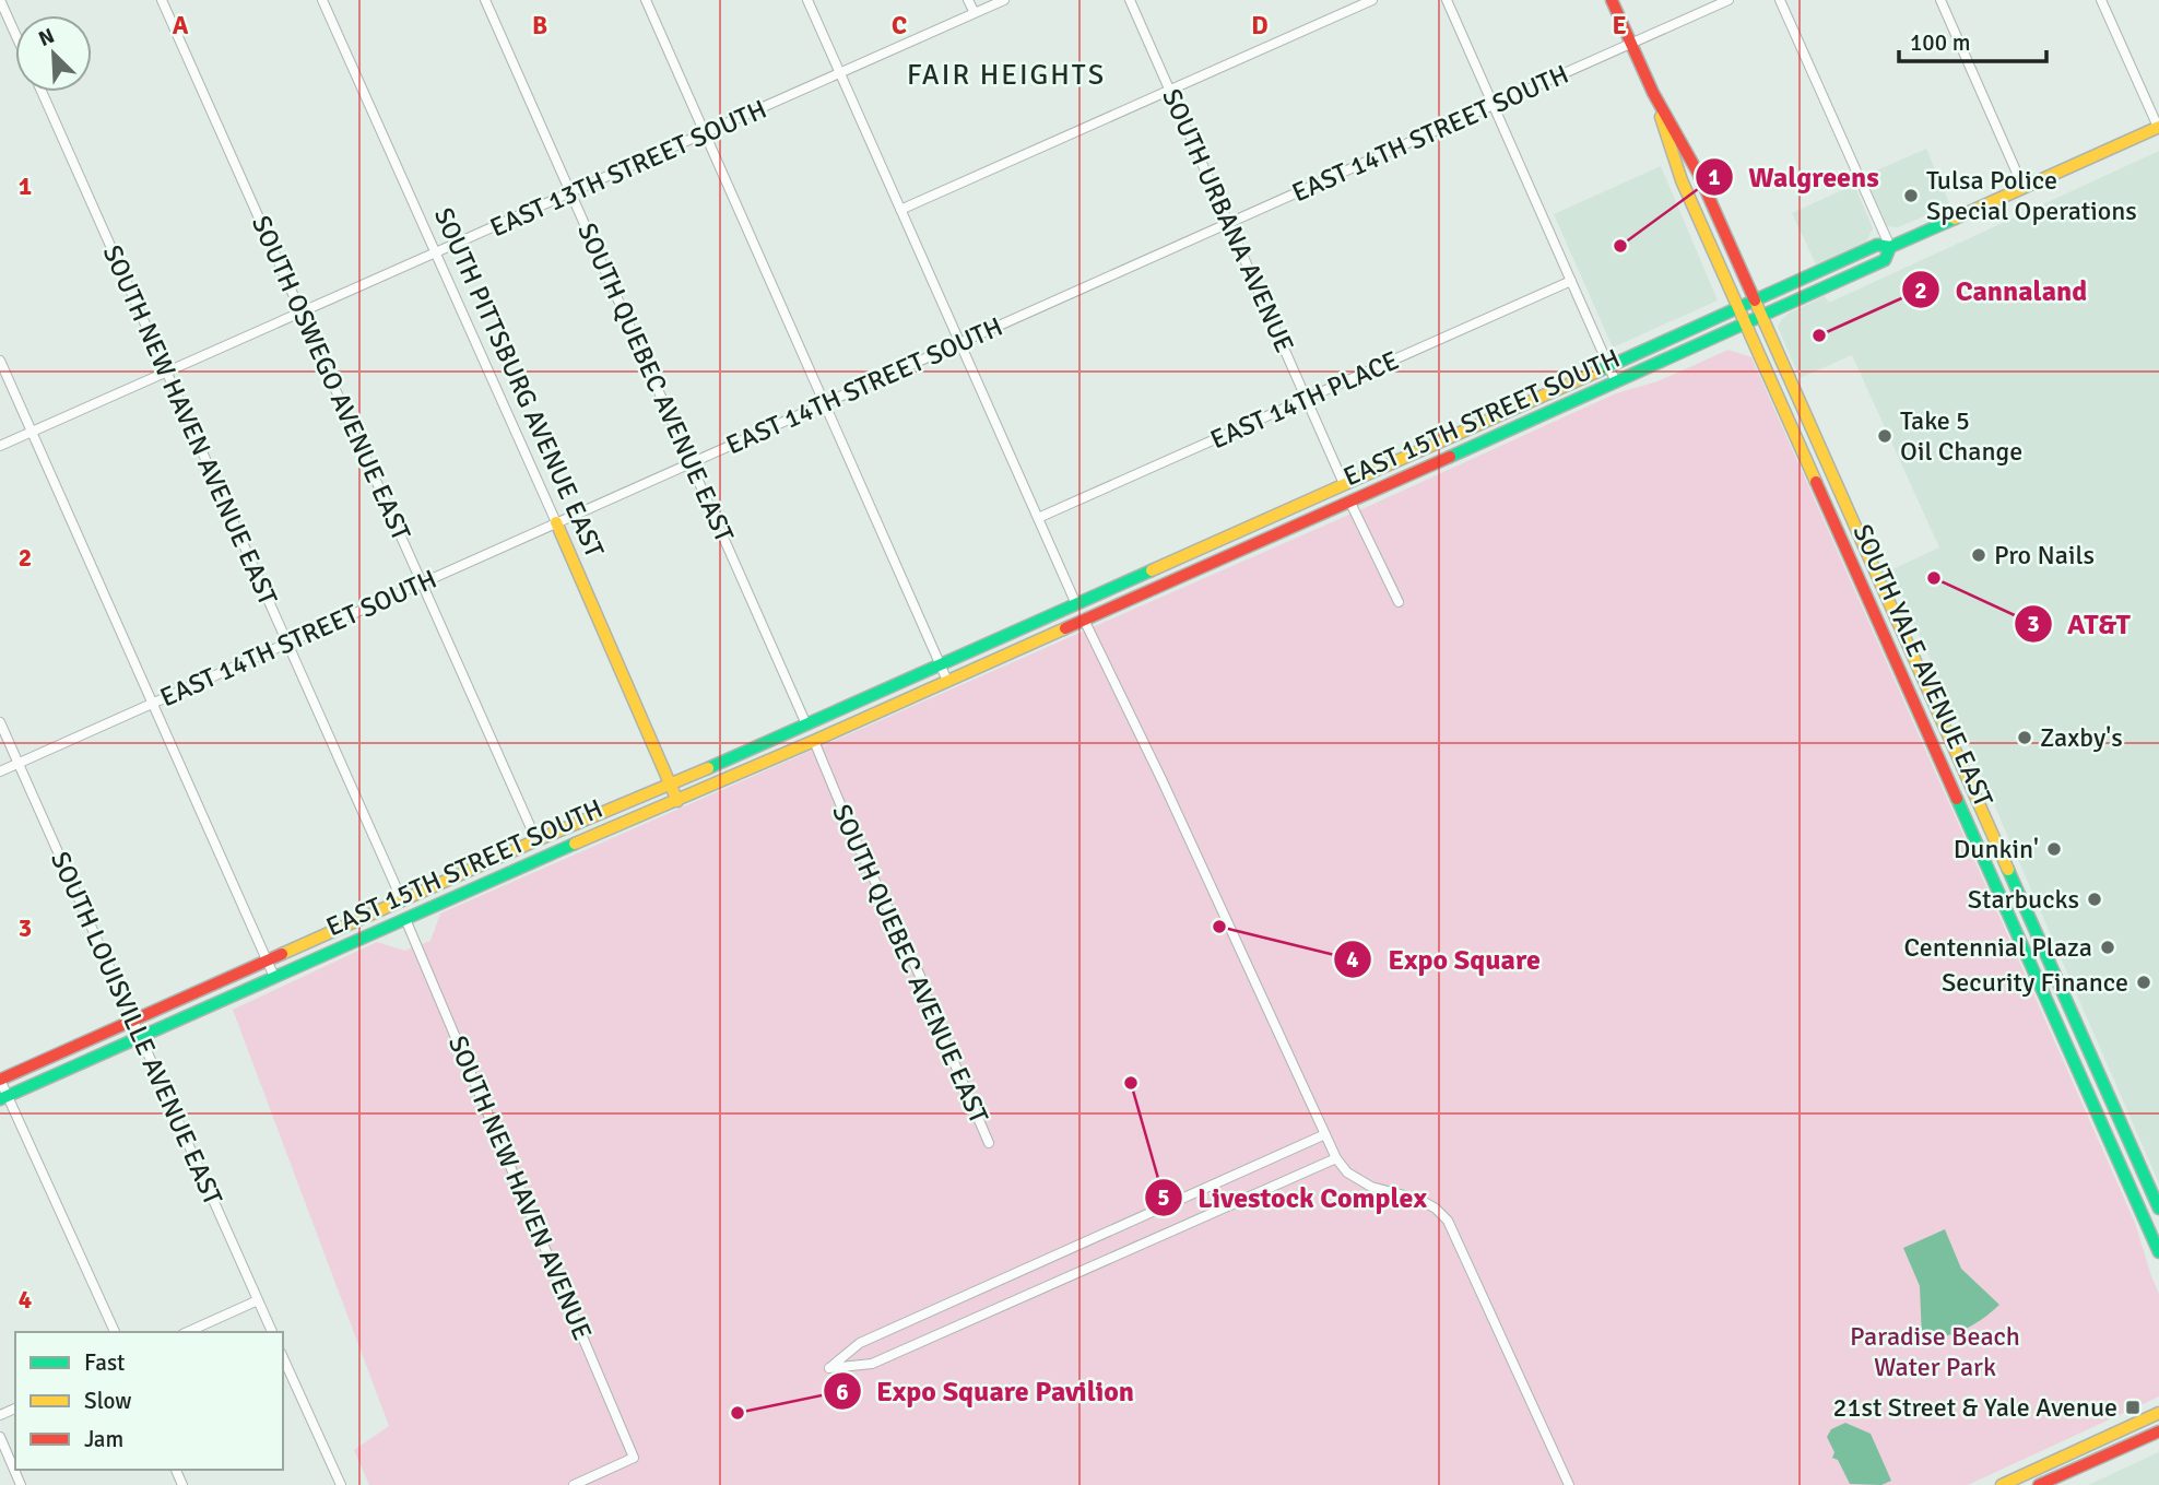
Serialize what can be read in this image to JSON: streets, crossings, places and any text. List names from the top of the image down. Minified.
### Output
{"streets":{"main road":["SOUTH PITTSBURG AVENUE EAST","EAST 15TH STREET SOUTH","SOUTH YALE AVENUE EAST"],"street":["EAST 14TH STREET SOUTH","EAST 13TH STREET SOUTH","SOUTH URBANA AVENUE","SOUTH OSWEGO AVENUE EAST","SOUTH QUEBEC AVENUE EAST","EAST 14TH PLACE","SOUTH NEW HAVEN AVENUE EAST","SOUTH LOUISVILLE AVENUE EAST","SOUTH NEW HAVEN AVENUE"]},"crossings":[["EAST 14TH STREET SOUTH","SOUTH URBANA AVENUE"],["EAST 14TH STREET SOUTH","SOUTH OSWEGO AVENUE EAST"],["EAST 14TH STREET SOUTH","SOUTH PITTSBURG AVENUE EAST"],["EAST 14TH STREET SOUTH","SOUTH QUEBEC AVENUE EAST"],["EAST 14TH STREET SOUTH","SOUTH NEW HAVEN AVENUE EAST"],["EAST 14TH STREET SOUTH","SOUTH YALE AVENUE EAST"],["EAST 14TH STREET SOUTH","SOUTH LOUISVILLE AVENUE EAST"],["EAST 13TH STREET SOUTH","SOUTH OSWEGO AVENUE EAST"],["EAST 13TH STREET SOUTH","SOUTH PITTSBURG AVENUE EAST"],["EAST 13TH STREET SOUTH","SOUTH QUEBEC AVENUE EAST"],["EAST 13TH STREET SOUTH","SOUTH NEW HAVEN AVENUE EAST"],["SOUTH URBANA AVENUE","EAST 14TH PLACE"],["SOUTH URBANA AVENUE","EAST 15TH STREET SOUTH"],["SOUTH OSWEGO AVENUE EAST","EAST 15TH STREET SOUTH"],["SOUTH PITTSBURG AVENUE EAST","EAST 15TH STREET SOUTH"],["SOUTH QUEBEC AVENUE EAST","EAST 15TH STREET SOUTH"],["EAST 15TH STREET SOUTH","SOUTH NEW HAVEN AVENUE EAST"],["EAST 15TH STREET SOUTH","SOUTH YALE AVENUE EAST"],["EAST 15TH STREET SOUTH","SOUTH LOUISVILLE AVENUE EAST"],["EAST 15TH STREET SOUTH","SOUTH NEW HAVEN AVENUE"]],"districts":["FAIR HEIGHTS"],"parks":["Paradise Beach Water Park"],"places":{"other":["Tulsa Police Special Operations","Walgreens","Cannaland","Take 5 Oil Change","Pro Nails","AT&T","Zaxby's","Dunkin'","Starbucks","Expo Square","Centennial Plaza","Security Finance","Livestock Complex","Expo Square Pavilion"],"transit":["21st Street & Yale Avenue"]},"legend":["Fast","Slow","Jam"],"scale_bar":"100 m","north":"top left","grid":{"columns":["A","B","C","D","E"],"rows":["1","2","3","4"]}}
